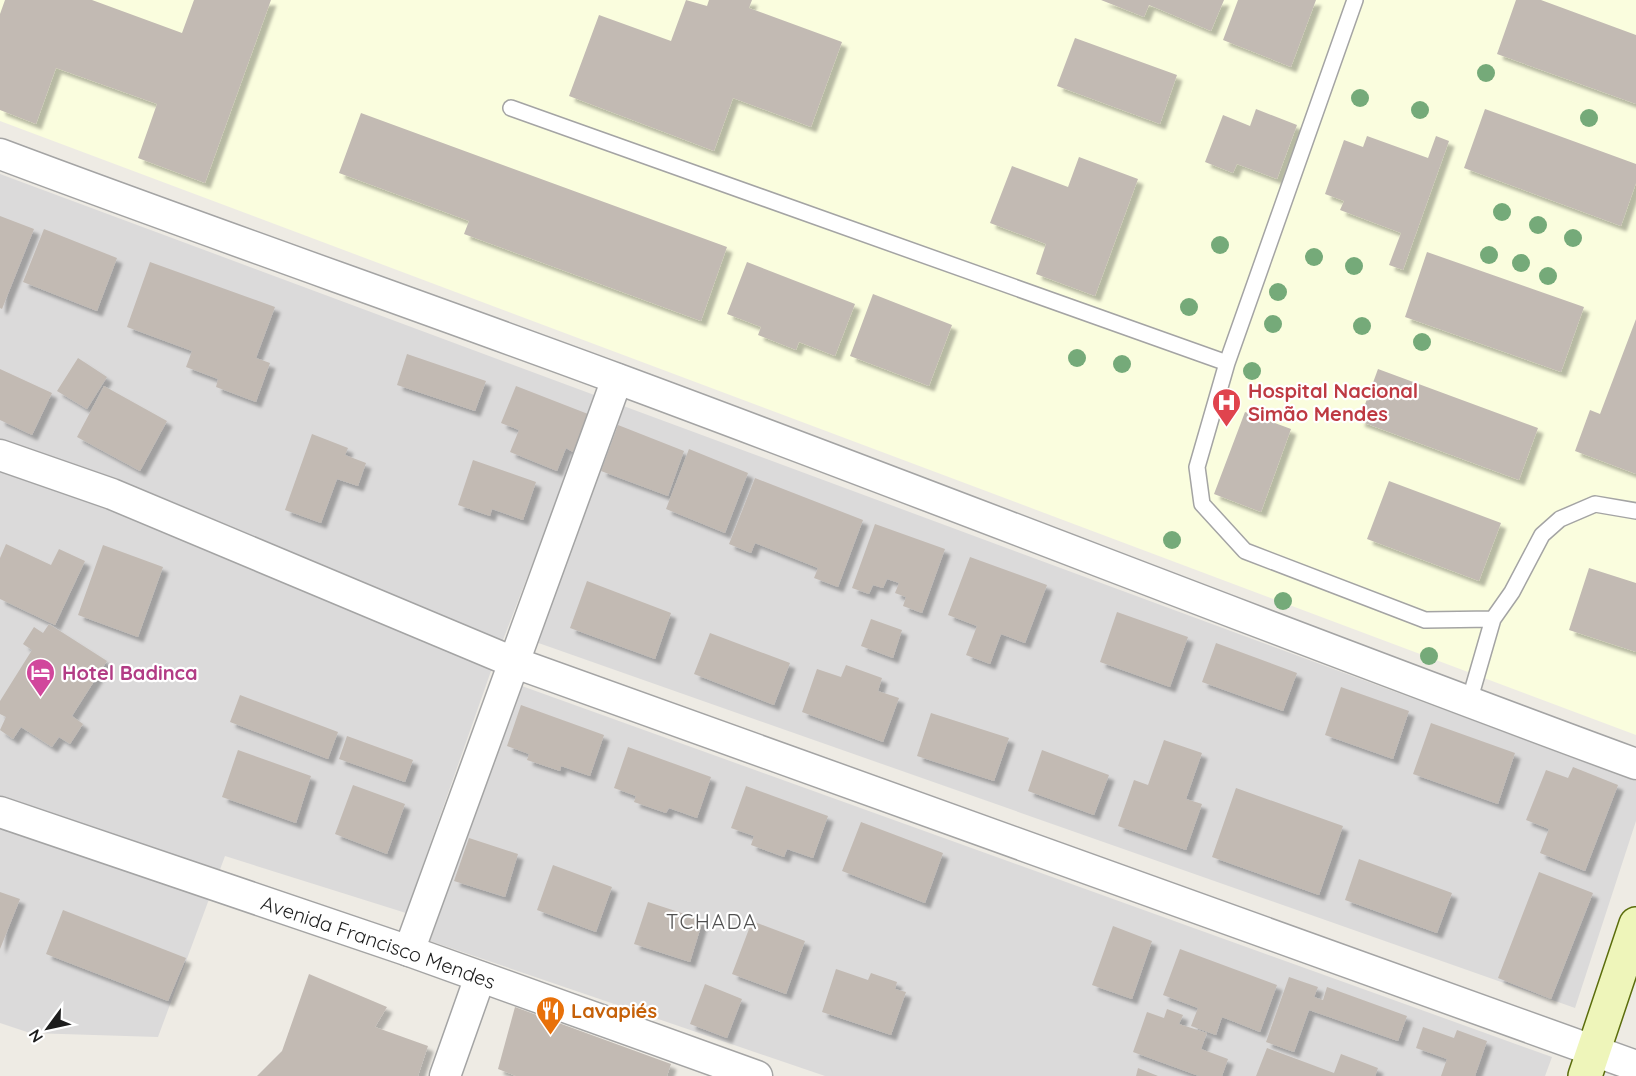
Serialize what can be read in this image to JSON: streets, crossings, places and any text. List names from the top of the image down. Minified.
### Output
{"streets":{"street":["Avenida Francisco Mendes"]},"districts":["TCHADA"],"places":{"hospital":["Hospital Nacional Simão Mendes"],"hotel":["Hotel Badinca"],"restaurant":["Lavapiés"]},"north":"bottom left"}
